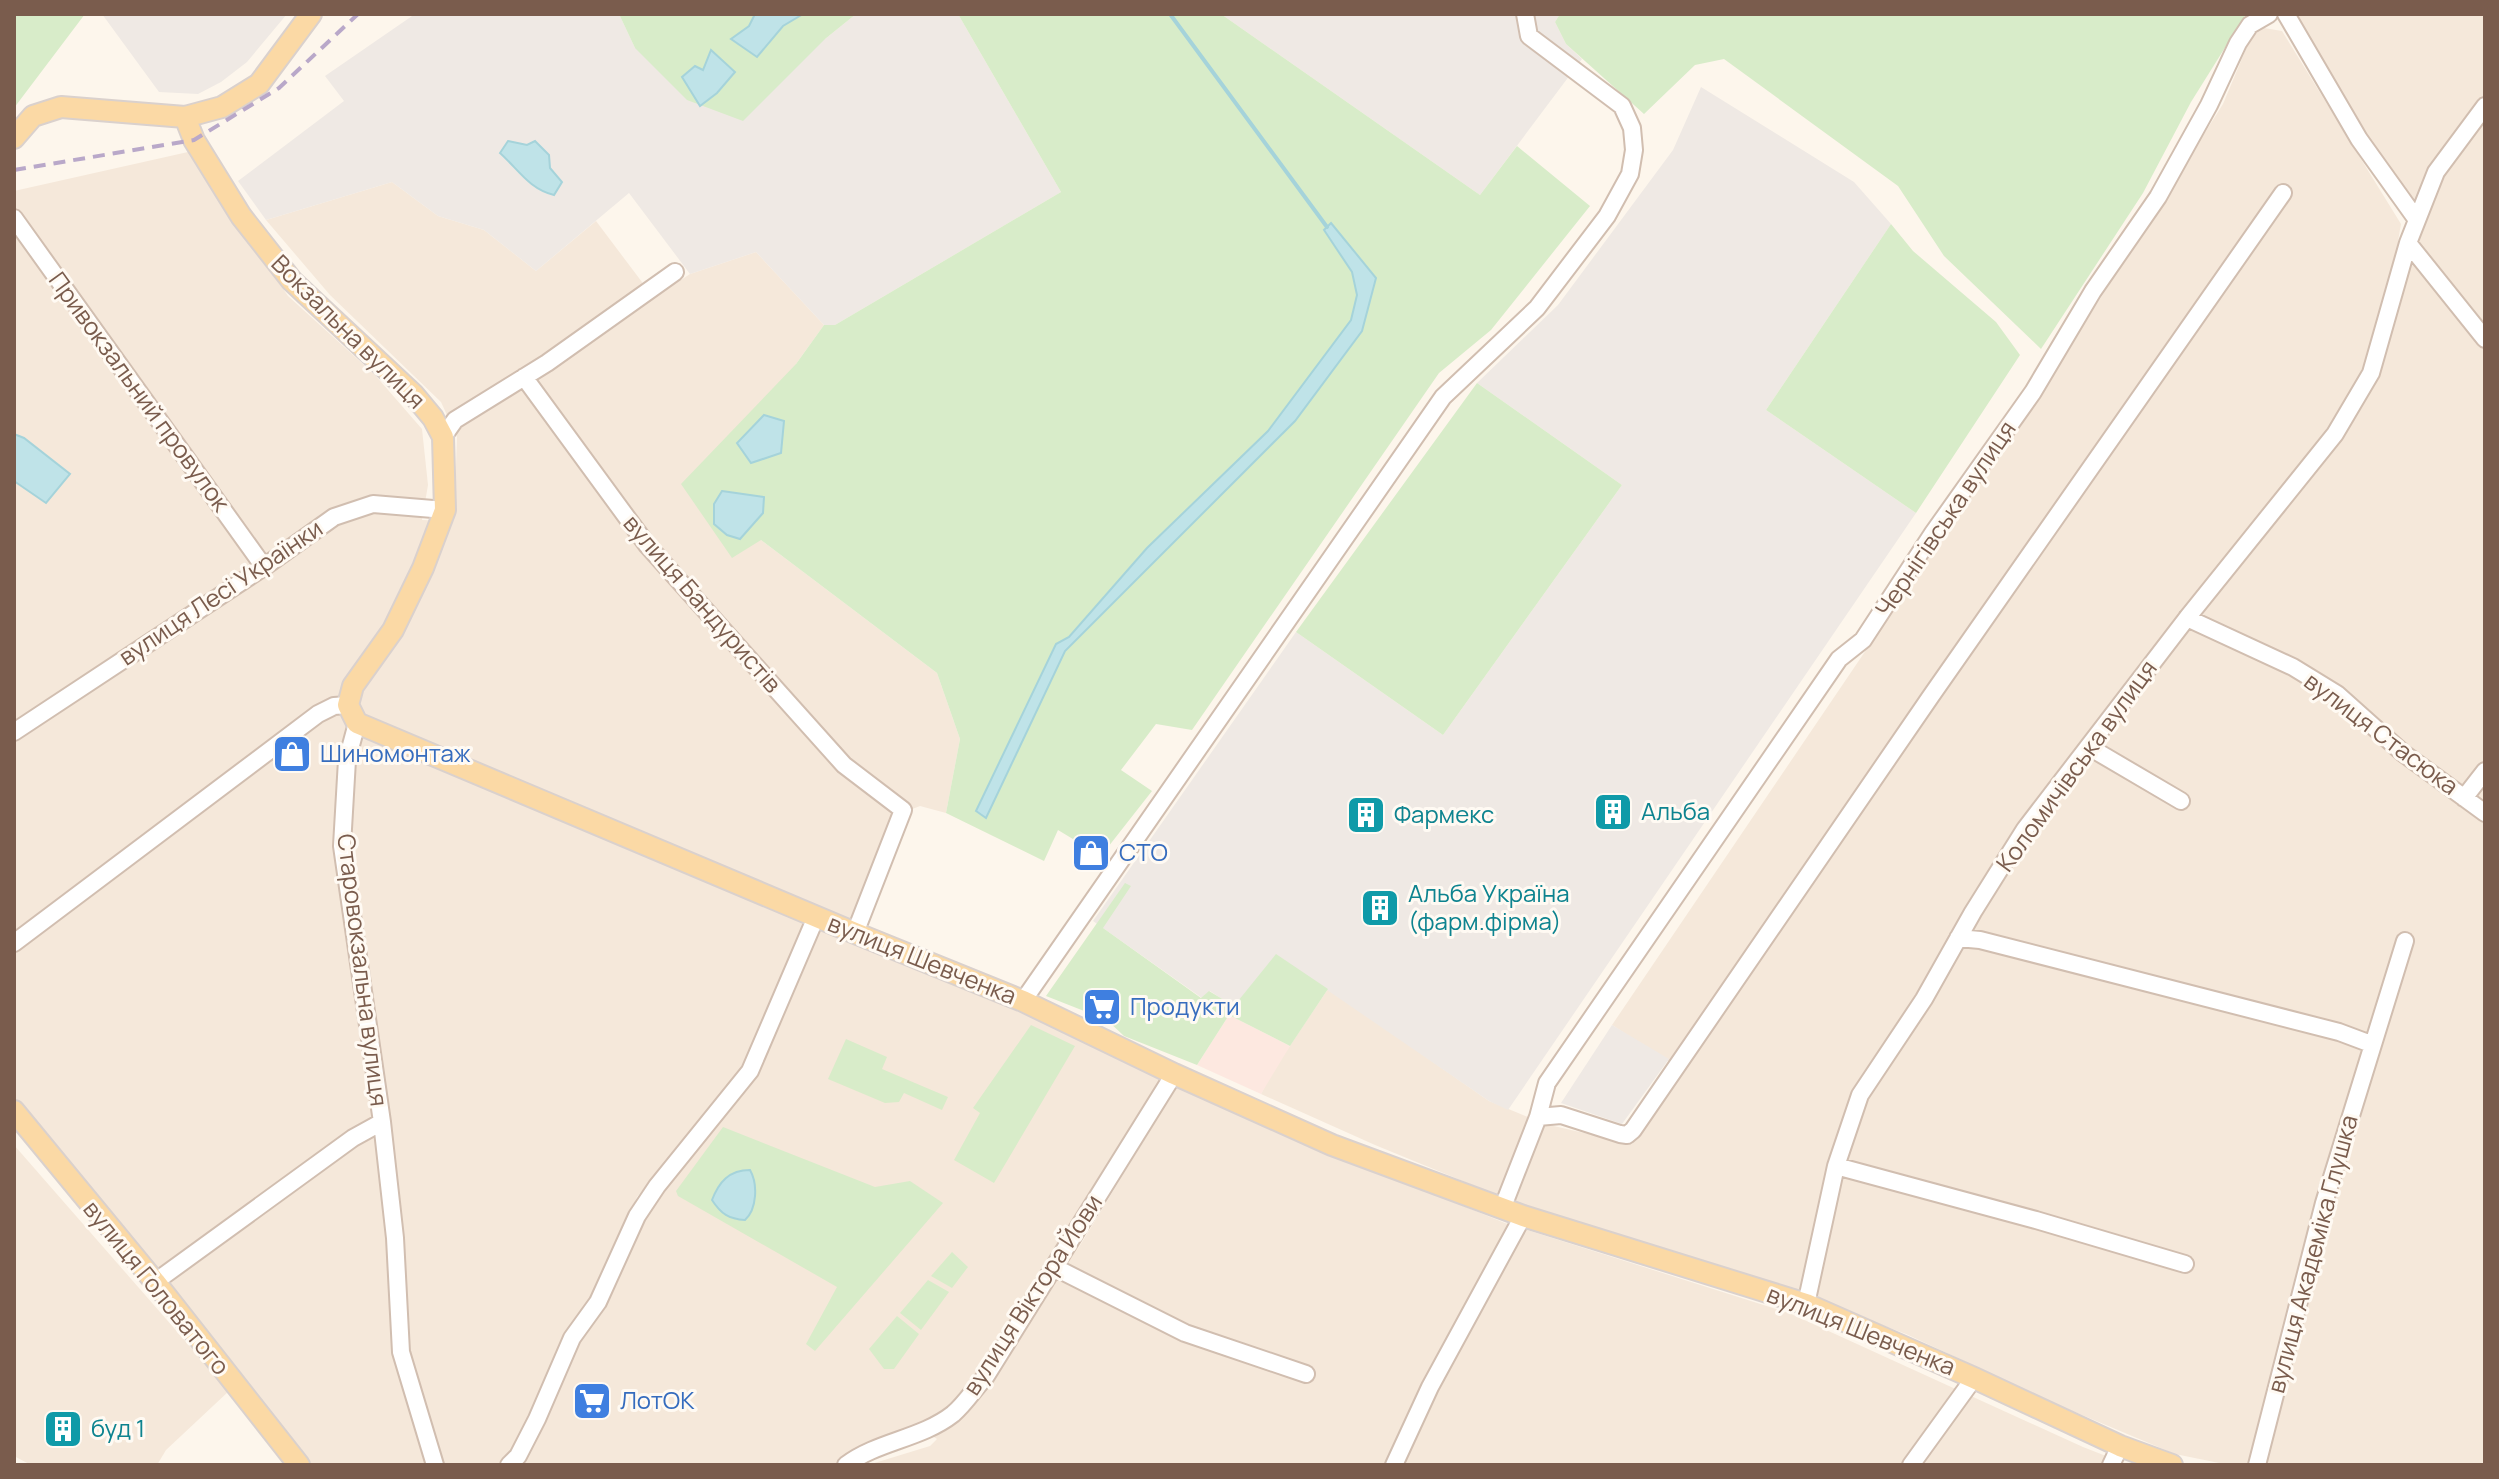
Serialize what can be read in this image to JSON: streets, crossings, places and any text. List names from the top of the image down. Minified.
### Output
{"streets":{"main road":["Вокзальна вулиця","вулиця Шевченка","вулиця Головатого"],"street":["Привокзальний провулок","Чернігівська вулиця","вулиця Лесі Українки","вулиця Бандуристів","вулиця Стасюка","Коломичівська вулиця","Старовокзальна вулиця","вулиця Академіка Глушка","вулиця Віктора Йови"]},"crossings":[["Привокзальний провулок","вулиця Лесі Українки"],["вулиця Бандуристів","вулиця Шевченка"],["вулиця Стасюка","Коломичівська вулиця"],["Коломичівська вулиця","вулиця Шевченка"],["вулиця Шевченка","Старовокзальна вулиця"],["вулиця Шевченка","вулиця Віктора Йови"],["Старовокзальна вулиця","вулиця Головатого"]],"places":{"shop":["Шиномонтаж","СТО"],"building":["Альба","Фармекс","Альба Україна (фарм.фірма)","буд 1"],"supermarket":["Продукти","ЛотОК"]}}
